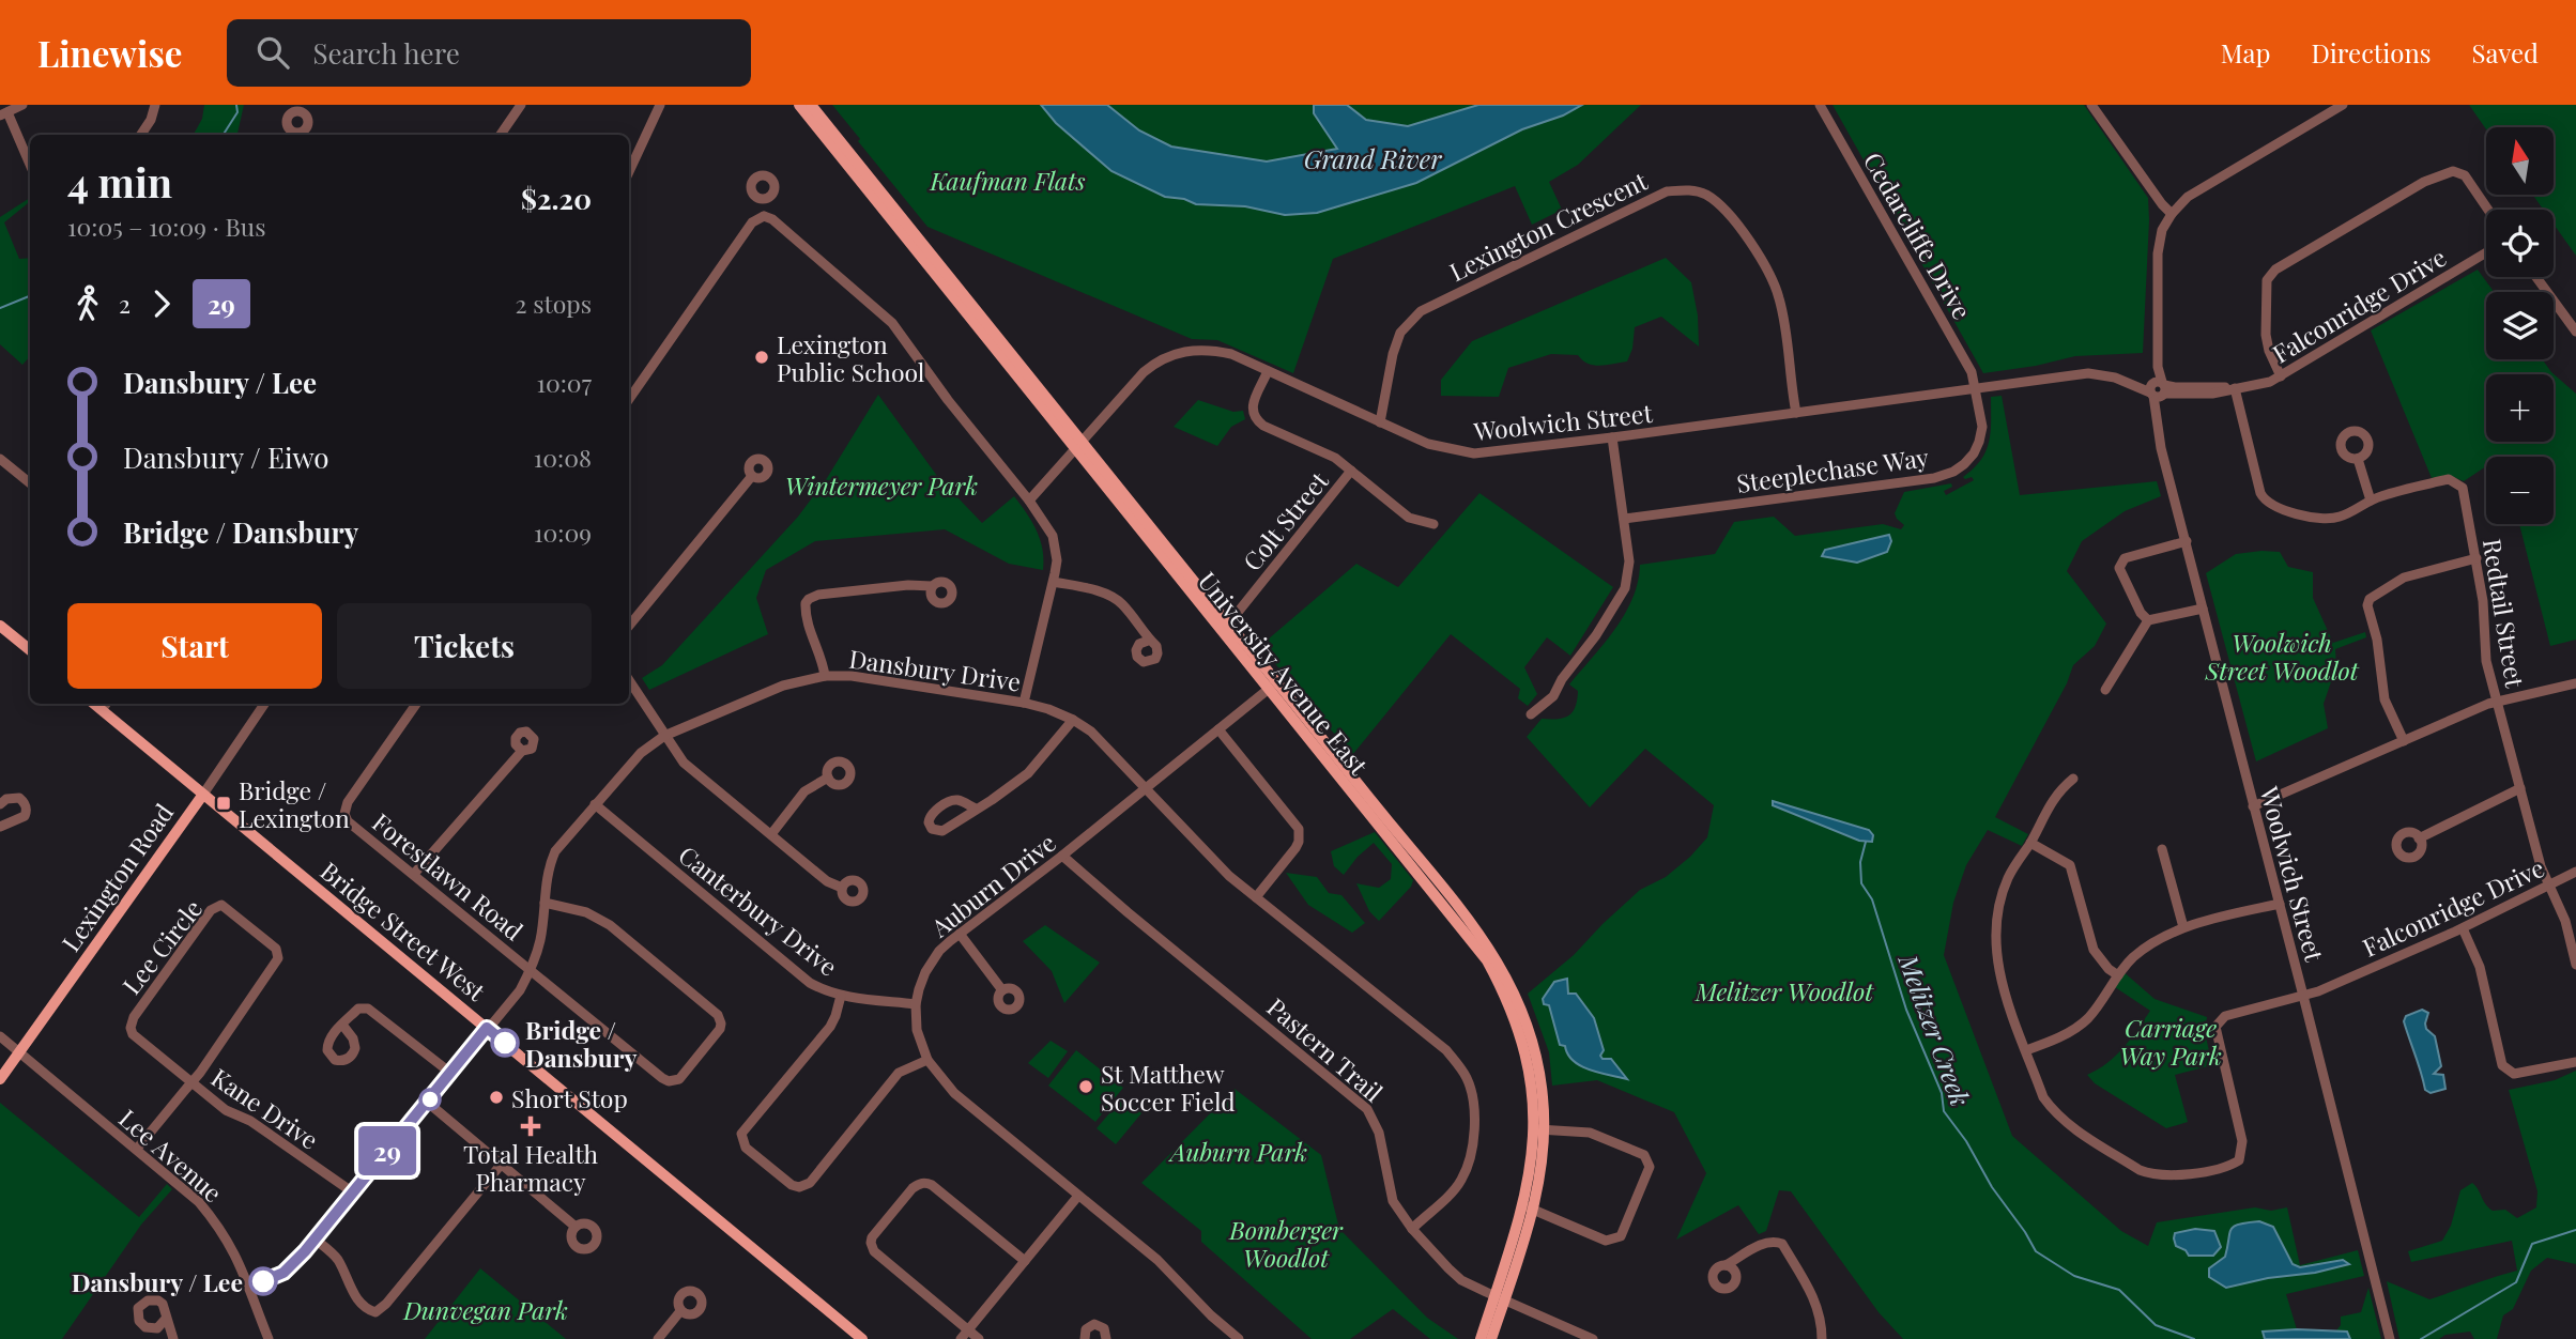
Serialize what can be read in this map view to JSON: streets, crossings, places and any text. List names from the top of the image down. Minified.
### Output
{"streets":{"main road":["University Avenue East","Lexington Road","Bridge Street West"],"street":["Lexington Crescent","Cedarcliffe Drive","Falconridge Drive","Woolwich Street","Steeplechase Way","Colt Street","Redtail Street","Dansbury Drive","Forestlawn Road","Auburn Drive","Canterbury Drive","Lee Circle","Pastern Trail","Kane Drive","Lee Avenue"]},"crossings":[["Lexington Crescent","Woolwich Street"],["Cedarcliffe Drive","Woolwich Street"],["Cedarcliffe Drive","Steeplechase Way"],["Falconridge Drive","Woolwich Street"],["Falconridge Drive","Redtail Street"],["Woolwich Street","Steeplechase Way"],["Woolwich Street","University Avenue East"],["Colt Street","University Avenue East"],["Dansbury Drive","Forestlawn Road"],["Dansbury Drive","Auburn Drive"],["Dansbury Drive","Canterbury Drive"],["Dansbury Drive","Bridge Street West"],["Dansbury Drive","Pastern Trail"],["Dansbury Drive","Kane Drive"],["Dansbury Drive","Lee Avenue"],["University Avenue East","Auburn Drive"],["University Avenue East","Pastern Trail"],["Lexington Road","Bridge Street West"],["Lexington Road","Lee Avenue"],["Auburn Drive","Canterbury Drive"],["Auburn Drive","Pastern Trail"],["Lee Circle","Kane Drive"],["Lee Circle","Lee Avenue"]],"water":["Grand River","Melitzer Creek"],"parks":["Kaufman Flats","Wintermeyer Park","Woolwich Street Woodlot","Melitzer Woodlot","Carriage Way Park","Auburn Park","Bomberger Woodlot","Dunvegan Park"],"places":{"other":["Lexington Public School","Bridge / Dansbury","St Matthew Soccer Field","Short Stop","Dansbury / Lee"],"transit":["Bridge / Lexington"],"health":["Total Health Pharmacy"]},"lines":["bus line 29"],"north":"top","page":{"header":"Linewise","search":"Search here","nav":["Map","Directions","Saved"],"on_map":"29","map_buttons":["+","−"],"heading":["4 min","10:05 – 10:09 · Bus","$2.20"],"legs":["2","29","2 stops"],"list":[{"name":"Dansbury / Lee","value":"10:07"},{"name":"Dansbury / Eiwo","value":"10:08"},{"name":"Bridge / Dansbury","value":"10:09"}],"buttons":["Start","Tickets"]}}
